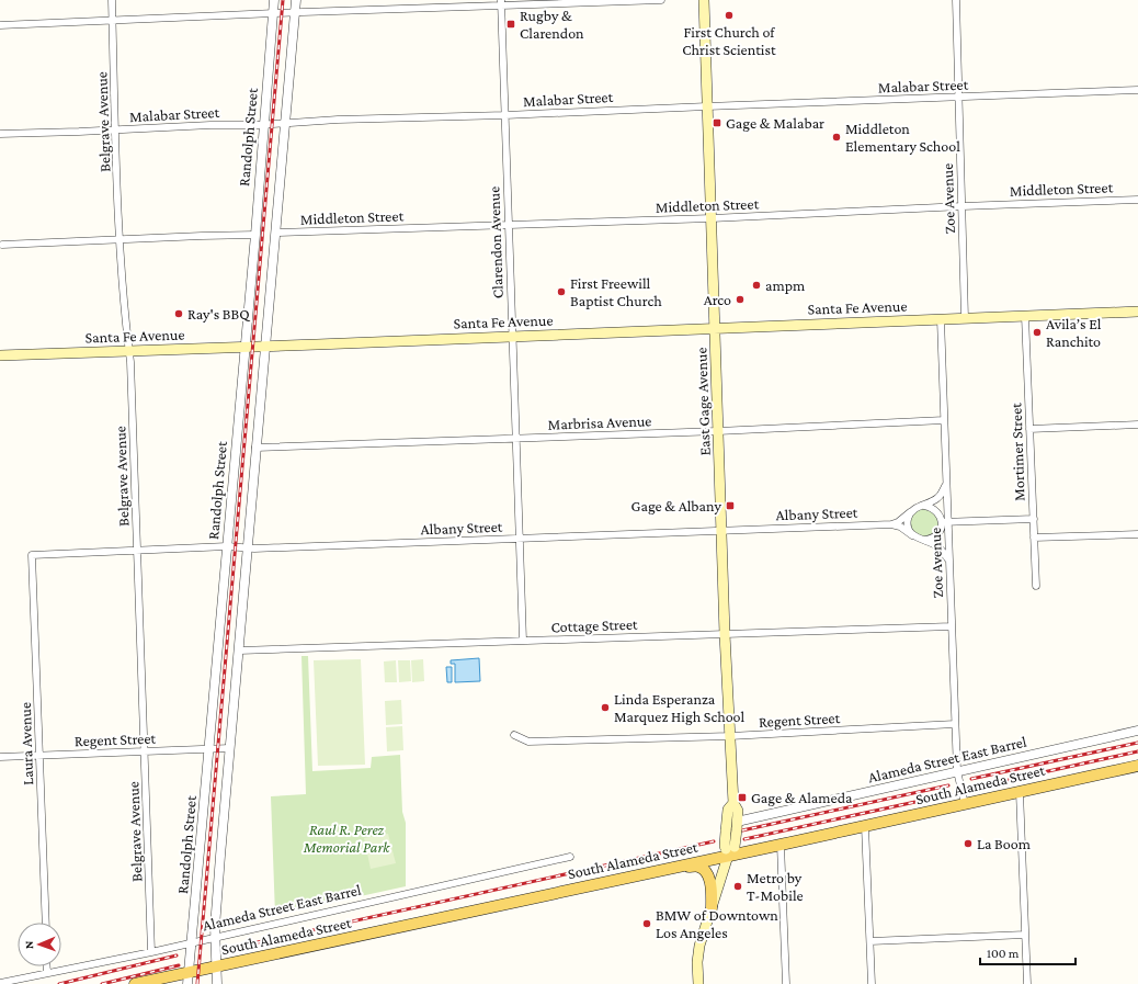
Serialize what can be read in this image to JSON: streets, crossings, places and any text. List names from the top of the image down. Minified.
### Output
{"streets":{"main road":["Santa Fe Avenue","East Gage Avenue","South Alameda Street"],"street":["Malabar Street","Belgrave Avenue","Randolph Street","Middleton Street","Zoe Avenue","Clarendon Avenue","Marbrisa Avenue","Mortimer Street","Albany Street","Cottage Street","Regent Street","Laura Avenue","Alameda Street East Barrel"]},"crossings":[["Malabar Street","Belgrave Avenue"],["Malabar Street","Randolph Street"],["Malabar Street","Zoe Avenue"],["Malabar Street","Clarendon Avenue"],["Malabar Street","East Gage Avenue"],["Belgrave Avenue","Santa Fe Avenue"],["Belgrave Avenue","Albany Street"],["Belgrave Avenue","Regent Street"],["Belgrave Avenue","Alameda Street East Barrel"],["Randolph Street","Santa Fe Avenue"],["Randolph Street","Albany Street"],["Randolph Street","Regent Street"],["Randolph Street","Alameda Street East Barrel"],["Randolph Street","South Alameda Street"],["Middleton Street","Zoe Avenue"],["Middleton Street","Clarendon Avenue"],["Middleton Street","East Gage Avenue"],["Zoe Avenue","Santa Fe Avenue"],["Zoe Avenue","Marbrisa Avenue"],["Zoe Avenue","Albany Street"],["Zoe Avenue","Cottage Street"],["Zoe Avenue","Regent Street"],["Zoe Avenue","Alameda Street East Barrel"],["Zoe Avenue","South Alameda Street"],["Clarendon Avenue","Santa Fe Avenue"],["Clarendon Avenue","Marbrisa Avenue"],["Clarendon Avenue","Albany Street"],["Clarendon Avenue","Cottage Street"],["Santa Fe Avenue","East Gage Avenue"],["Santa Fe Avenue","Mortimer Street"],["East Gage Avenue","Marbrisa Avenue"],["East Gage Avenue","Albany Street"],["East Gage Avenue","Cottage Street"],["East Gage Avenue","Regent Street"],["East Gage Avenue","Alameda Street East Barrel"],["East Gage Avenue","South Alameda Street"],["Albany Street","Laura Avenue"],["Regent Street","Laura Avenue"]],"parks":["Raul R. Perez Memorial Park"],"places":{"other":["First Church of Christ Scientist","Middleton Elementary School","ampm","First Freewill Baptist Church","Arco","Ray's BBQ","Avila’s El Ranchito","Linda Esperanza Marquez High School","La Boom","Metro by T-Mobile","BMW of Downtown Los Angeles"],"transit":["Rugby & Clarendon","Gage & Malabar","Gage & Albany","Gage & Alameda"]},"scale_bar":"100 m","north":"left"}
